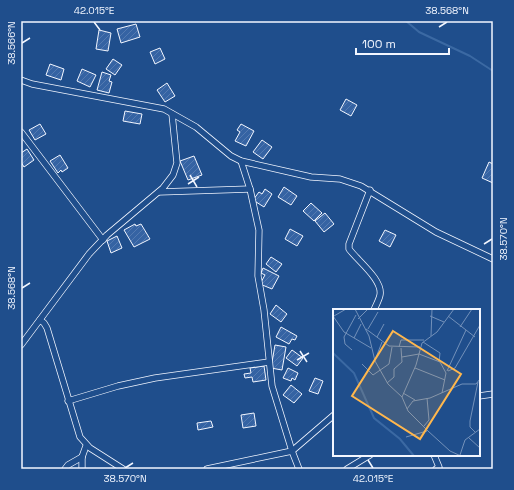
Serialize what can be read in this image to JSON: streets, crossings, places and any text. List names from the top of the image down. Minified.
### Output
{"scale_bar":"100 m","coordinates":["42.015°E","38.568°N","38.566°N","38.570°N"]}
